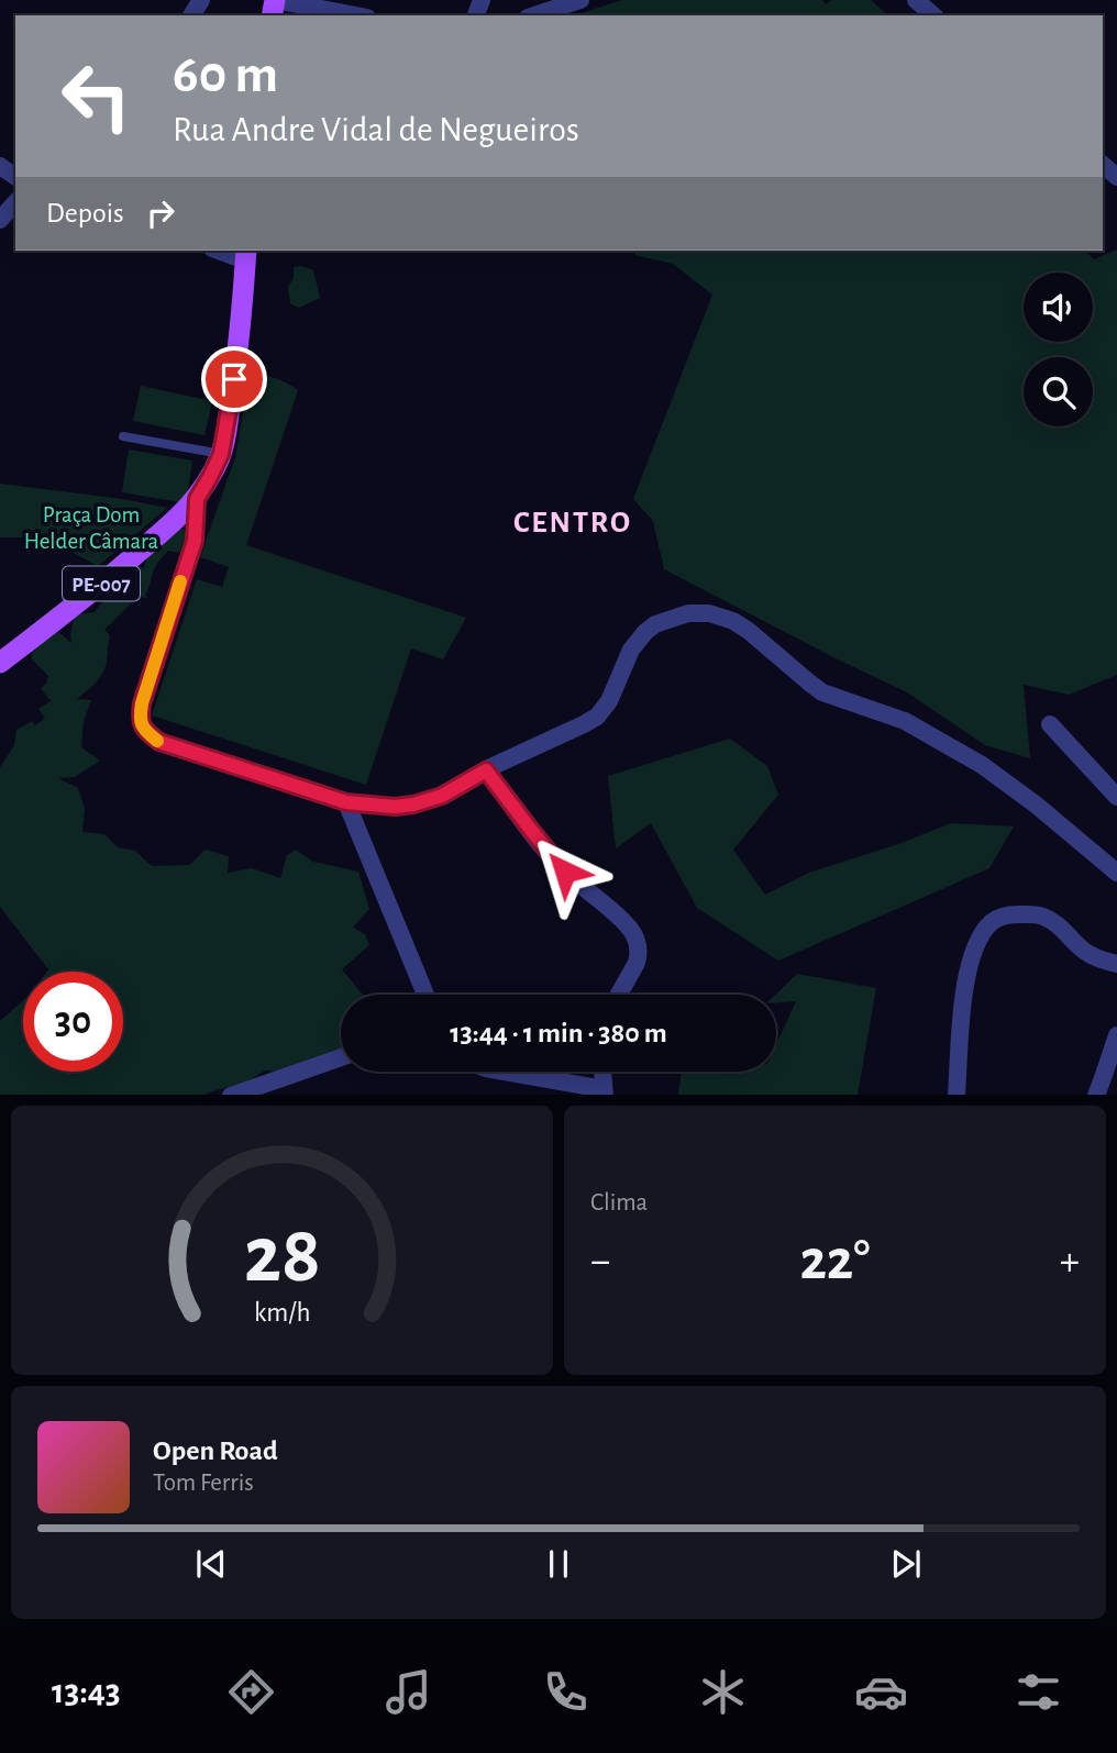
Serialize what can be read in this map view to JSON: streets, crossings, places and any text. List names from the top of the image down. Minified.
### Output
{"streets":{"main road":["PE-007"]},"districts":["CENTRO"],"parks":["Praça Dom Helder Câmara"],"page":{"turn":["60 m","Rua Andre Vidal de Negueiros"],"then":"Depois","limit":"30","trip":"13:44 · 1 min · 380 m","tile":"Clima","heat":["−","22°","+"],"song":["Open Road","Tom Ferris"],"tabs":"13:43","gauge":["28","km/h"]}}
